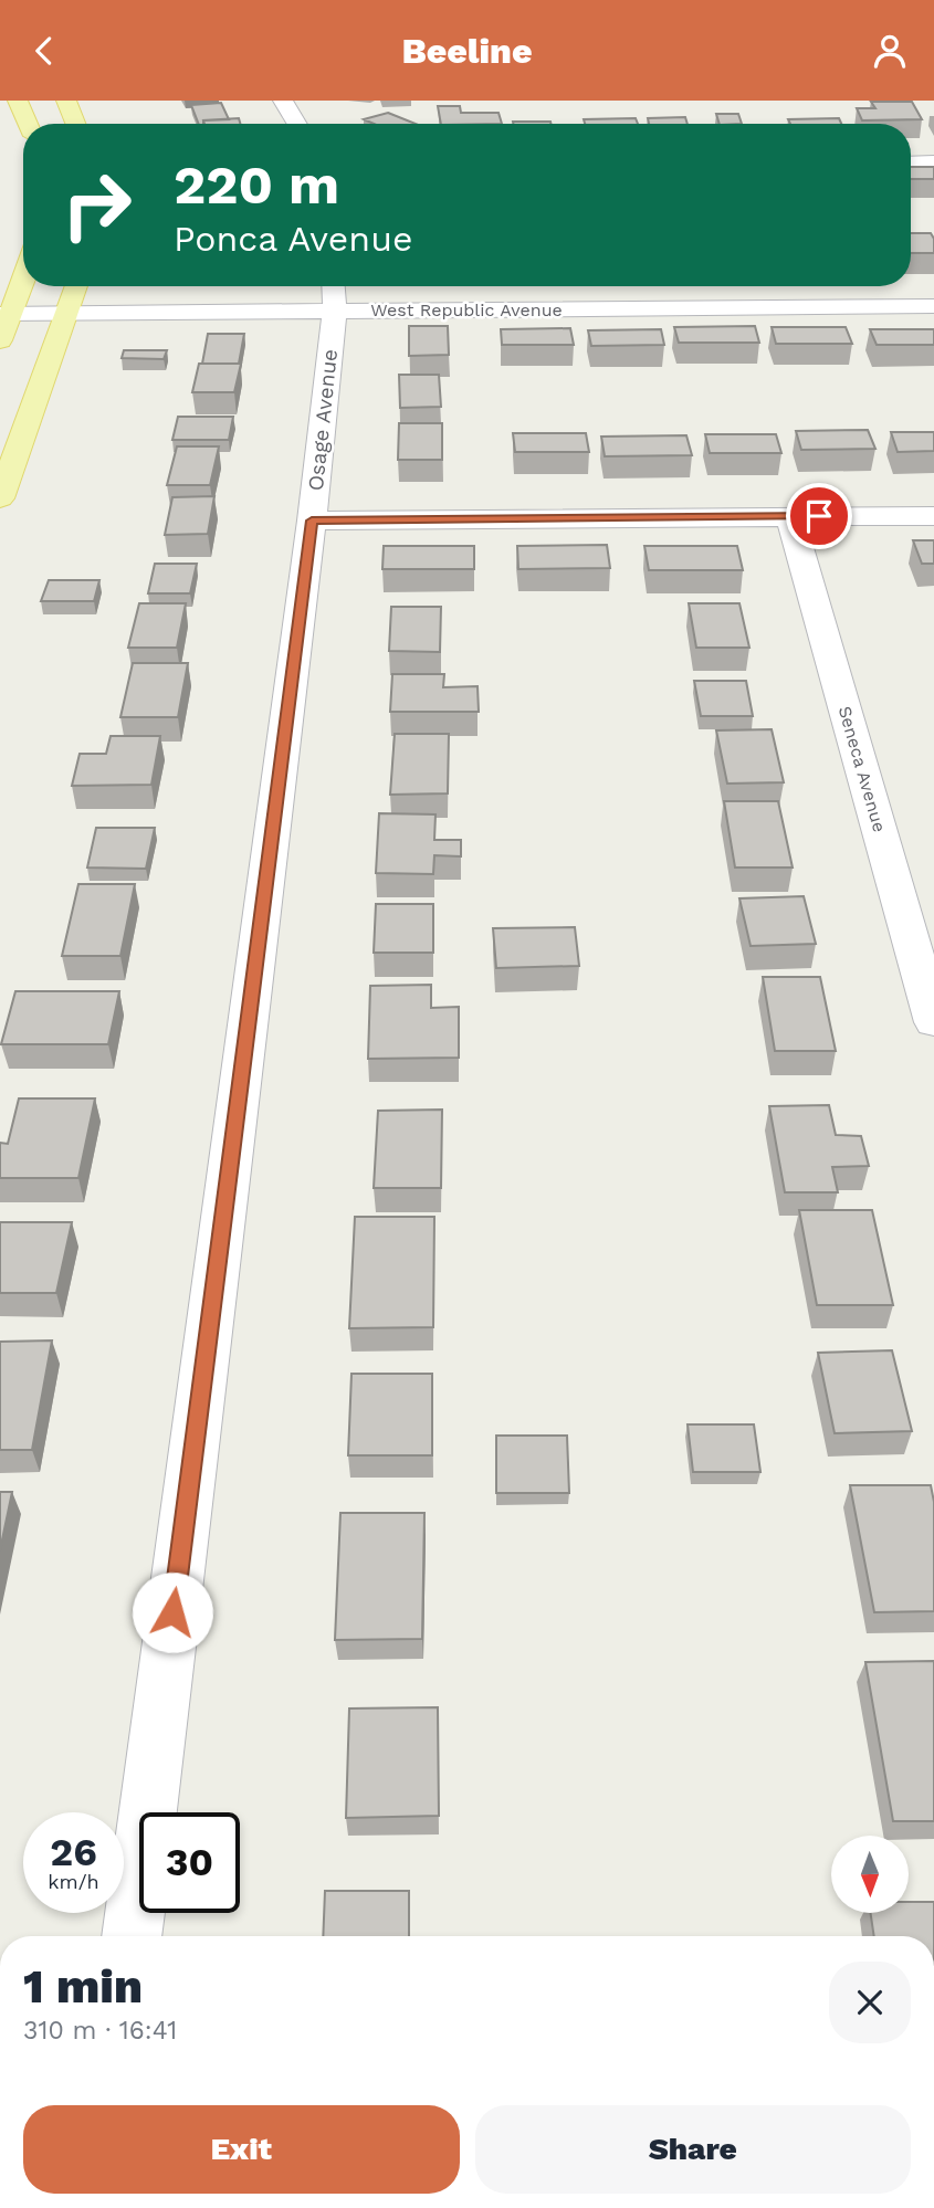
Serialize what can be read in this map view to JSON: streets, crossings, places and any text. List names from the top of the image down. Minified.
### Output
{"streets":{"street":["West Republic Avenue","Osage Avenue","Seneca Avenue"]},"crossings":[["West Republic Avenue","Osage Avenue"]],"north":"bottom","page":{"header":"Beeline","turn":["220 m","Ponca Avenue"],"speed":"26 km/h","limit":"30","heading":["1 min","310 m · 16:41"],"buttons":["Exit","Share"]}}
